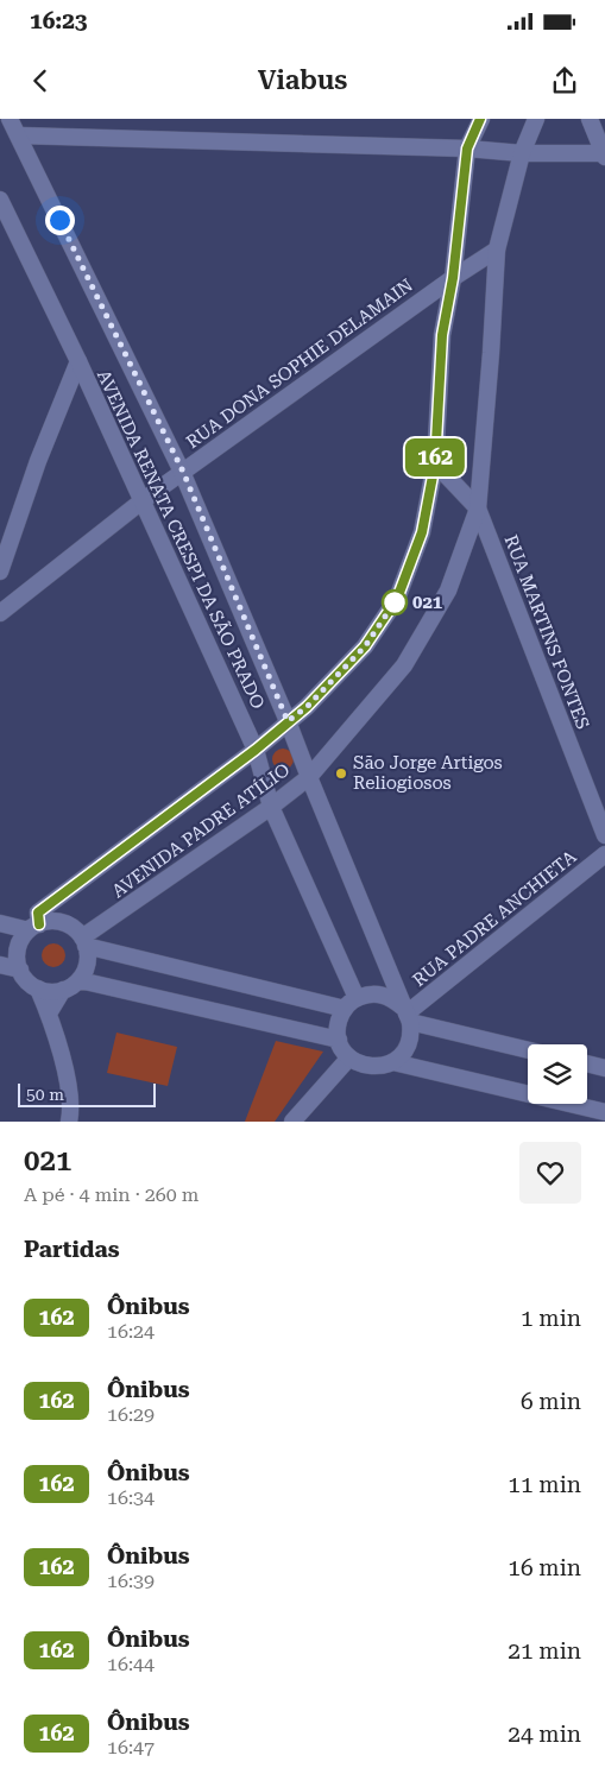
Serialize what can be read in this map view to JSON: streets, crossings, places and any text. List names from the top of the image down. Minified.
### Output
{"streets":{"street":["RUA DONA SOPHIE DELAMAIN","AVENIDA RENATA CRESPI DA SÃO PRADO","RUA MARTINS FONTES","AVENIDA PADRE ATÍLIO","RUA PADRE ANCHIETA"]},"crossings":[["RUA DONA SOPHIE DELAMAIN","AVENIDA RENATA CRESPI DA SÃO PRADO"],["RUA DONA SOPHIE DELAMAIN","AVENIDA PADRE ATÍLIO"],["AVENIDA RENATA CRESPI DA SÃO PRADO","AVENIDA PADRE ATÍLIO"],["AVENIDA RENATA CRESPI DA SÃO PRADO","RUA PADRE ANCHIETA"],["RUA MARTINS FONTES","AVENIDA PADRE ATÍLIO"]],"places":["021","São Jorge Artigos Reliogiosos"],"lines":["bus line 162"],"scale_bar":"50 m","page":{"status":"16:23","header":"Viabus","on_map":"162","scale":"50 m","heading":[["021","A pé · 4 min · 260 m"],"Partidas"],"list":[{"mark":"162","name":"Ônibus","note":"16:24","value":"1 min"},{"mark":"162","name":"Ônibus","note":"16:29","value":"6 min"},{"mark":"162","name":"Ônibus","note":"16:34","value":"11 min"},{"mark":"162","name":"Ônibus","note":"16:39","value":"16 min"},{"mark":"162","name":"Ônibus","note":"16:44","value":"21 min"},{"mark":"162","name":"Ônibus","note":"16:47","value":"24 min"}]}}
